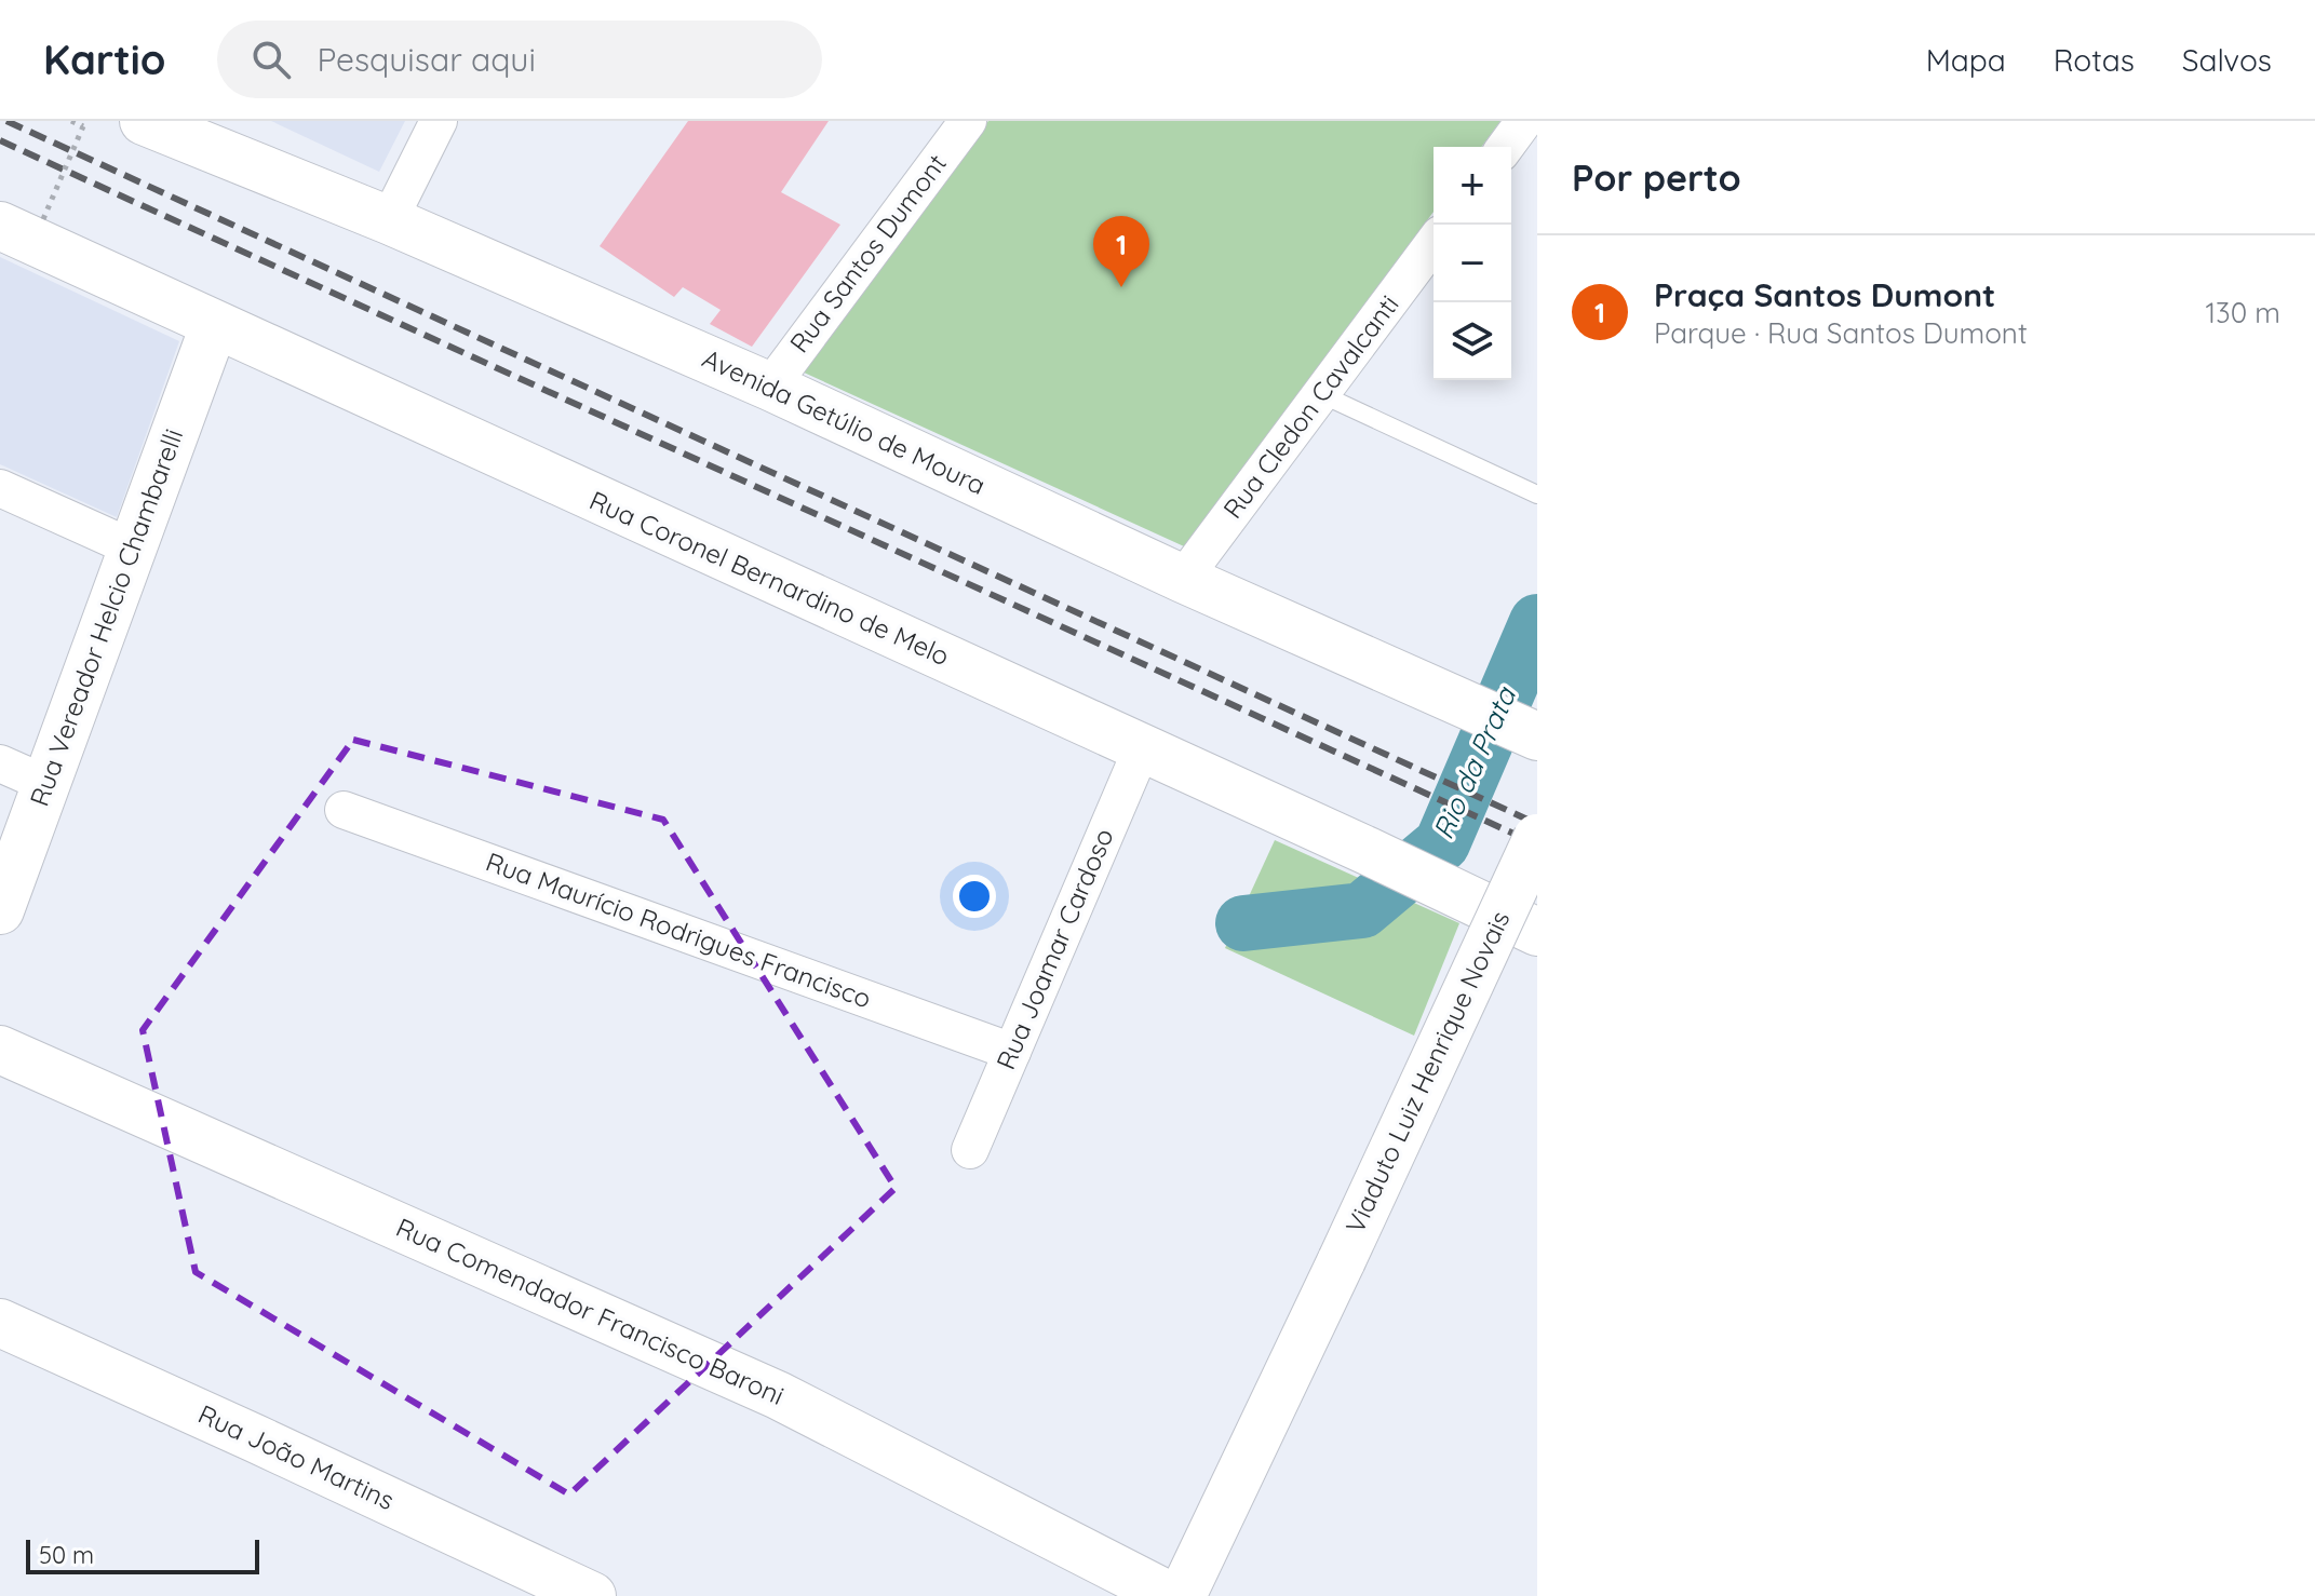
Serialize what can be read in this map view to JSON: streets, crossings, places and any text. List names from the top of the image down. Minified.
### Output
{"streets":{"main road":["Avenida Getúlio de Moura","Rua Coronel Bernardino de Melo","Rua Vereador Helcio Chambarelli","Viaduto Luiz Henrique Novais","Rua Comendador Francisco Baroni","Rua João Martins"],"street":["Rua Santos Dumont","Rua Cledon Cavalcanti","Rua Maurício Rodrigues Francisco","Rua Joamar Cardoso"]},"crossings":[["Rua Santos Dumont","Avenida Getúlio de Moura"],["Rua Cledon Cavalcanti","Avenida Getúlio de Moura"],["Rua Coronel Bernardino de Melo","Rua Vereador Helcio Chambarelli"],["Rua Coronel Bernardino de Melo","Rua Joamar Cardoso"],["Rua Maurício Rodrigues Francisco","Rua Joamar Cardoso"]],"water":["Rio da Prata"],"scale_bar":"50 m","page":{"header":"Kartio","search":"Pesquisar aqui","nav":["Mapa","Rotas","Salvos"],"heading":"Por perto","map_buttons":["+","−"],"pins":"1","list":[{"mark":"1","name":"Praça Santos Dumont","note":"Parque · Rua Santos Dumont","value":"130 m"}],"scale":"50 m"}}
